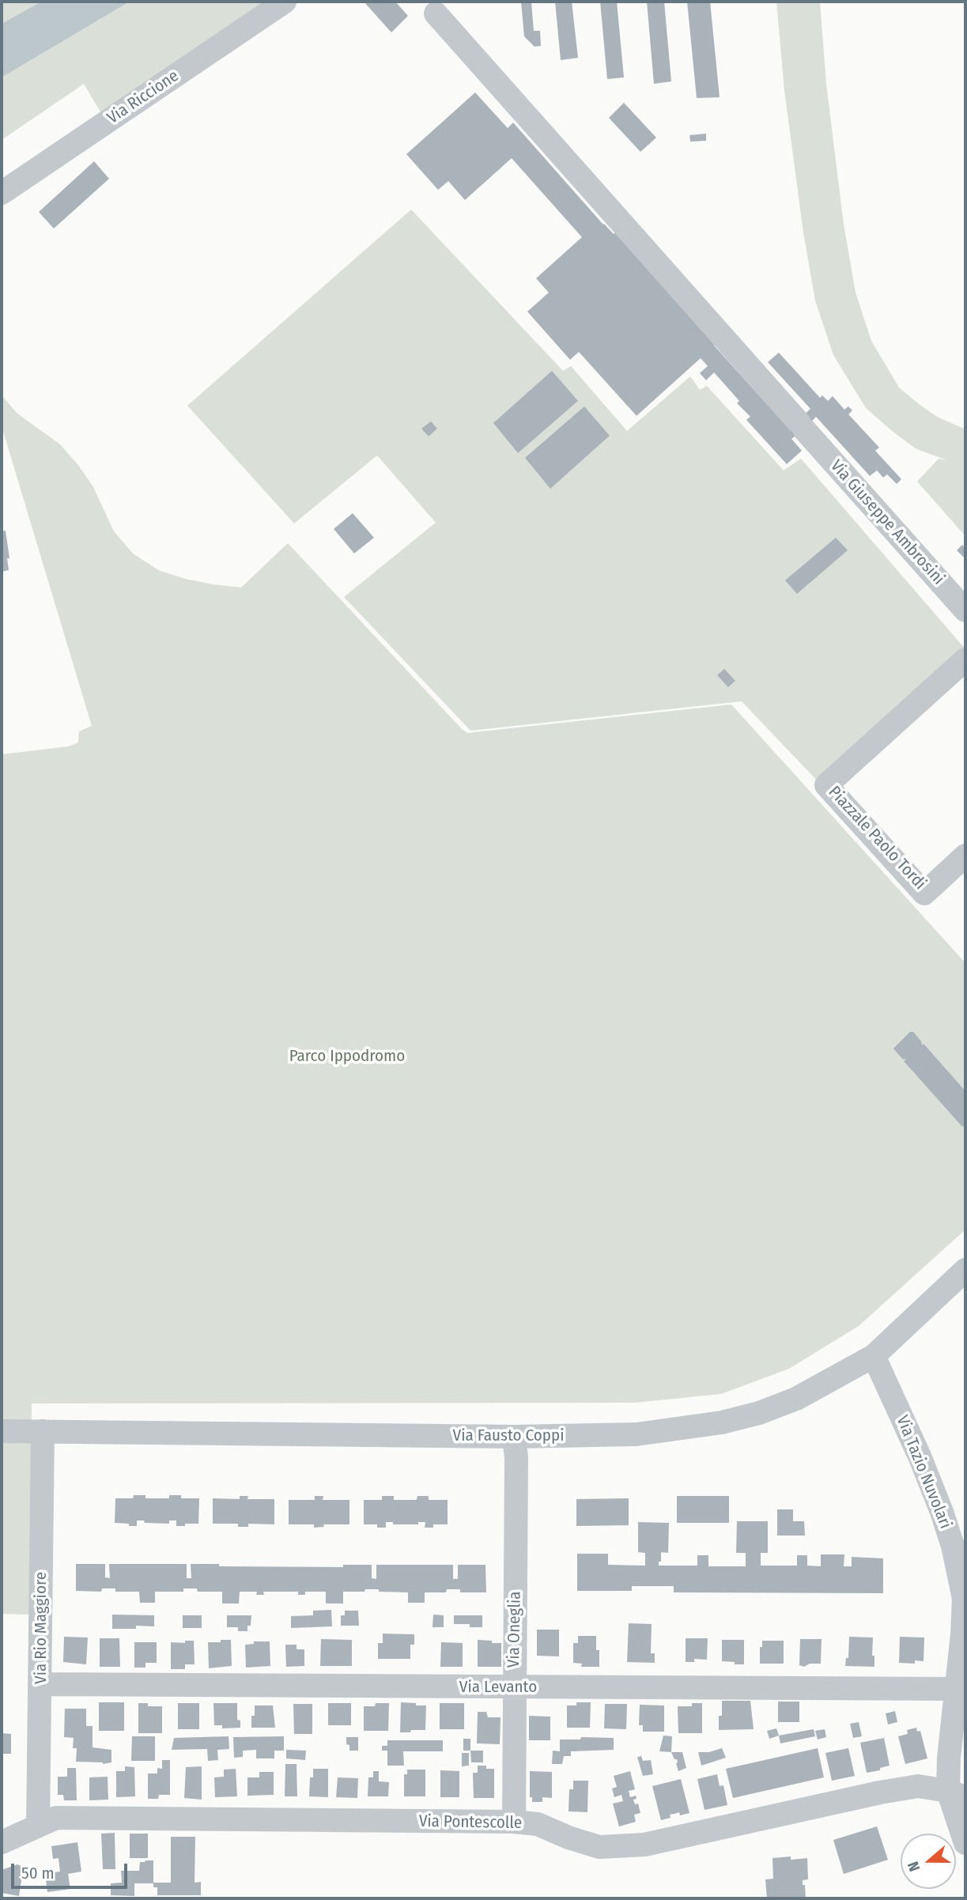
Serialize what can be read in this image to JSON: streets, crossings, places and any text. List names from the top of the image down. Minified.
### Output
{"streets":{"street":["Via Riccione","Via Giuseppe Ambrosini","Piazzale Paolo Tordi","Via Fausto Coppi","Via Tazio Nuvolari","Via Rio Maggiore","Via Oneglia","Via Levanto","Via Pontescolle"]},"crossings":[["Via Fausto Coppi","Via Tazio Nuvolari"],["Via Fausto Coppi","Via Rio Maggiore"],["Via Fausto Coppi","Via Oneglia"],["Via Tazio Nuvolari","Via Levanto"],["Via Tazio Nuvolari","Via Pontescolle"],["Via Rio Maggiore","Via Levanto"],["Via Rio Maggiore","Via Pontescolle"],["Via Oneglia","Via Levanto"],["Via Oneglia","Via Pontescolle"]],"parks":["Parco Ippodromo"],"scale_bar":"50 m","north":"left"}
